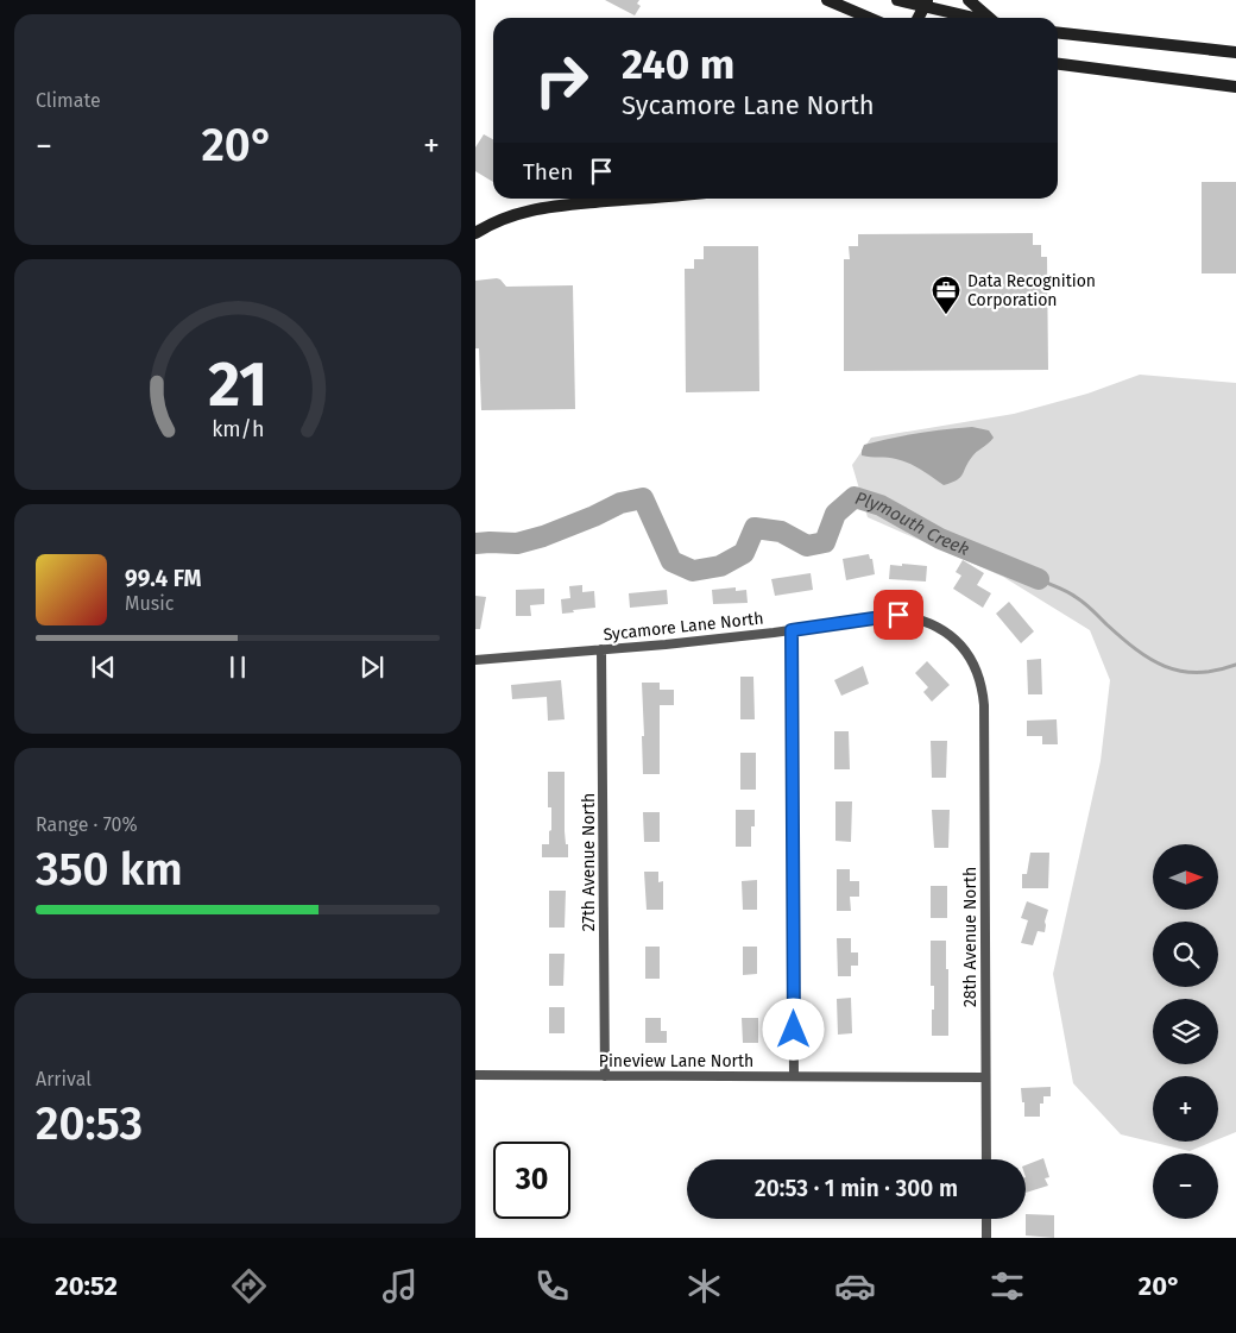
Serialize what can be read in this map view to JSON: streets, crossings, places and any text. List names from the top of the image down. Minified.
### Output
{"streets":{"street":["Sycamore Lane North","27th Avenue North","28th Avenue North","Pineview Lane North"]},"crossings":[["Sycamore Lane North","27th Avenue North"],["Sycamore Lane North","28th Avenue North"],["27th Avenue North","Pineview Lane North"],["28th Avenue North","Pineview Lane North"]],"water":["Plymouth Creek"],"places":{"office":["Data Recognition Corporation"]},"north":"right","page":{"tile":["Climate",["Range · 70%","350 km"],["Arrival","20:53"]],"turn":["240 m","Sycamore Lane North"],"heat":["−","20°","+"],"then":"Then","song":["99.4 FM","Music"],"map_buttons":["+","−"],"limit":"30","trip":"20:53 · 1 min · 300 m","tabs":["20:52","20°"],"gauge":["21","km/h"]}}
